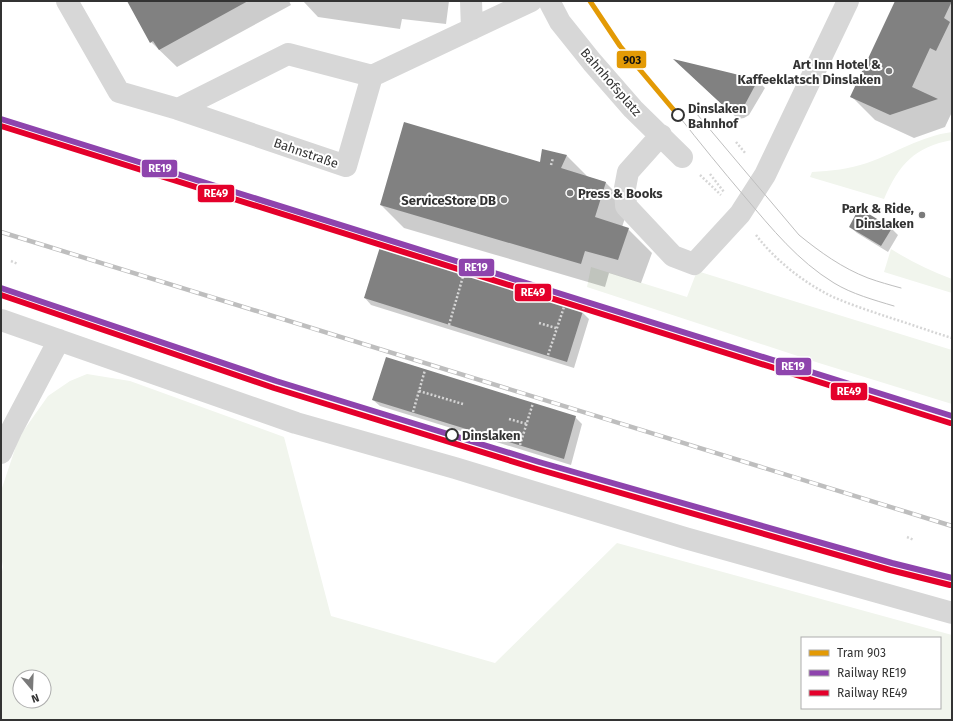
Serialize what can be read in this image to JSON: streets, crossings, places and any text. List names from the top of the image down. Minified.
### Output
{"streets":{"street":["Bahnhofsplatz","Bahnstraße"]},"places":["Art Inn Hotel & Kaffeeklatsch Dinslaken","Dinslaken Bahnhof","Press & Books","ServiceStore DB","Park & Ride, Dinslaken","Dinslaken"],"lines":["tram line 903","rail line RE19","rail line RE49"],"legend":["Tram 903","Railway RE19","Railway RE49"],"north":"bottom"}
